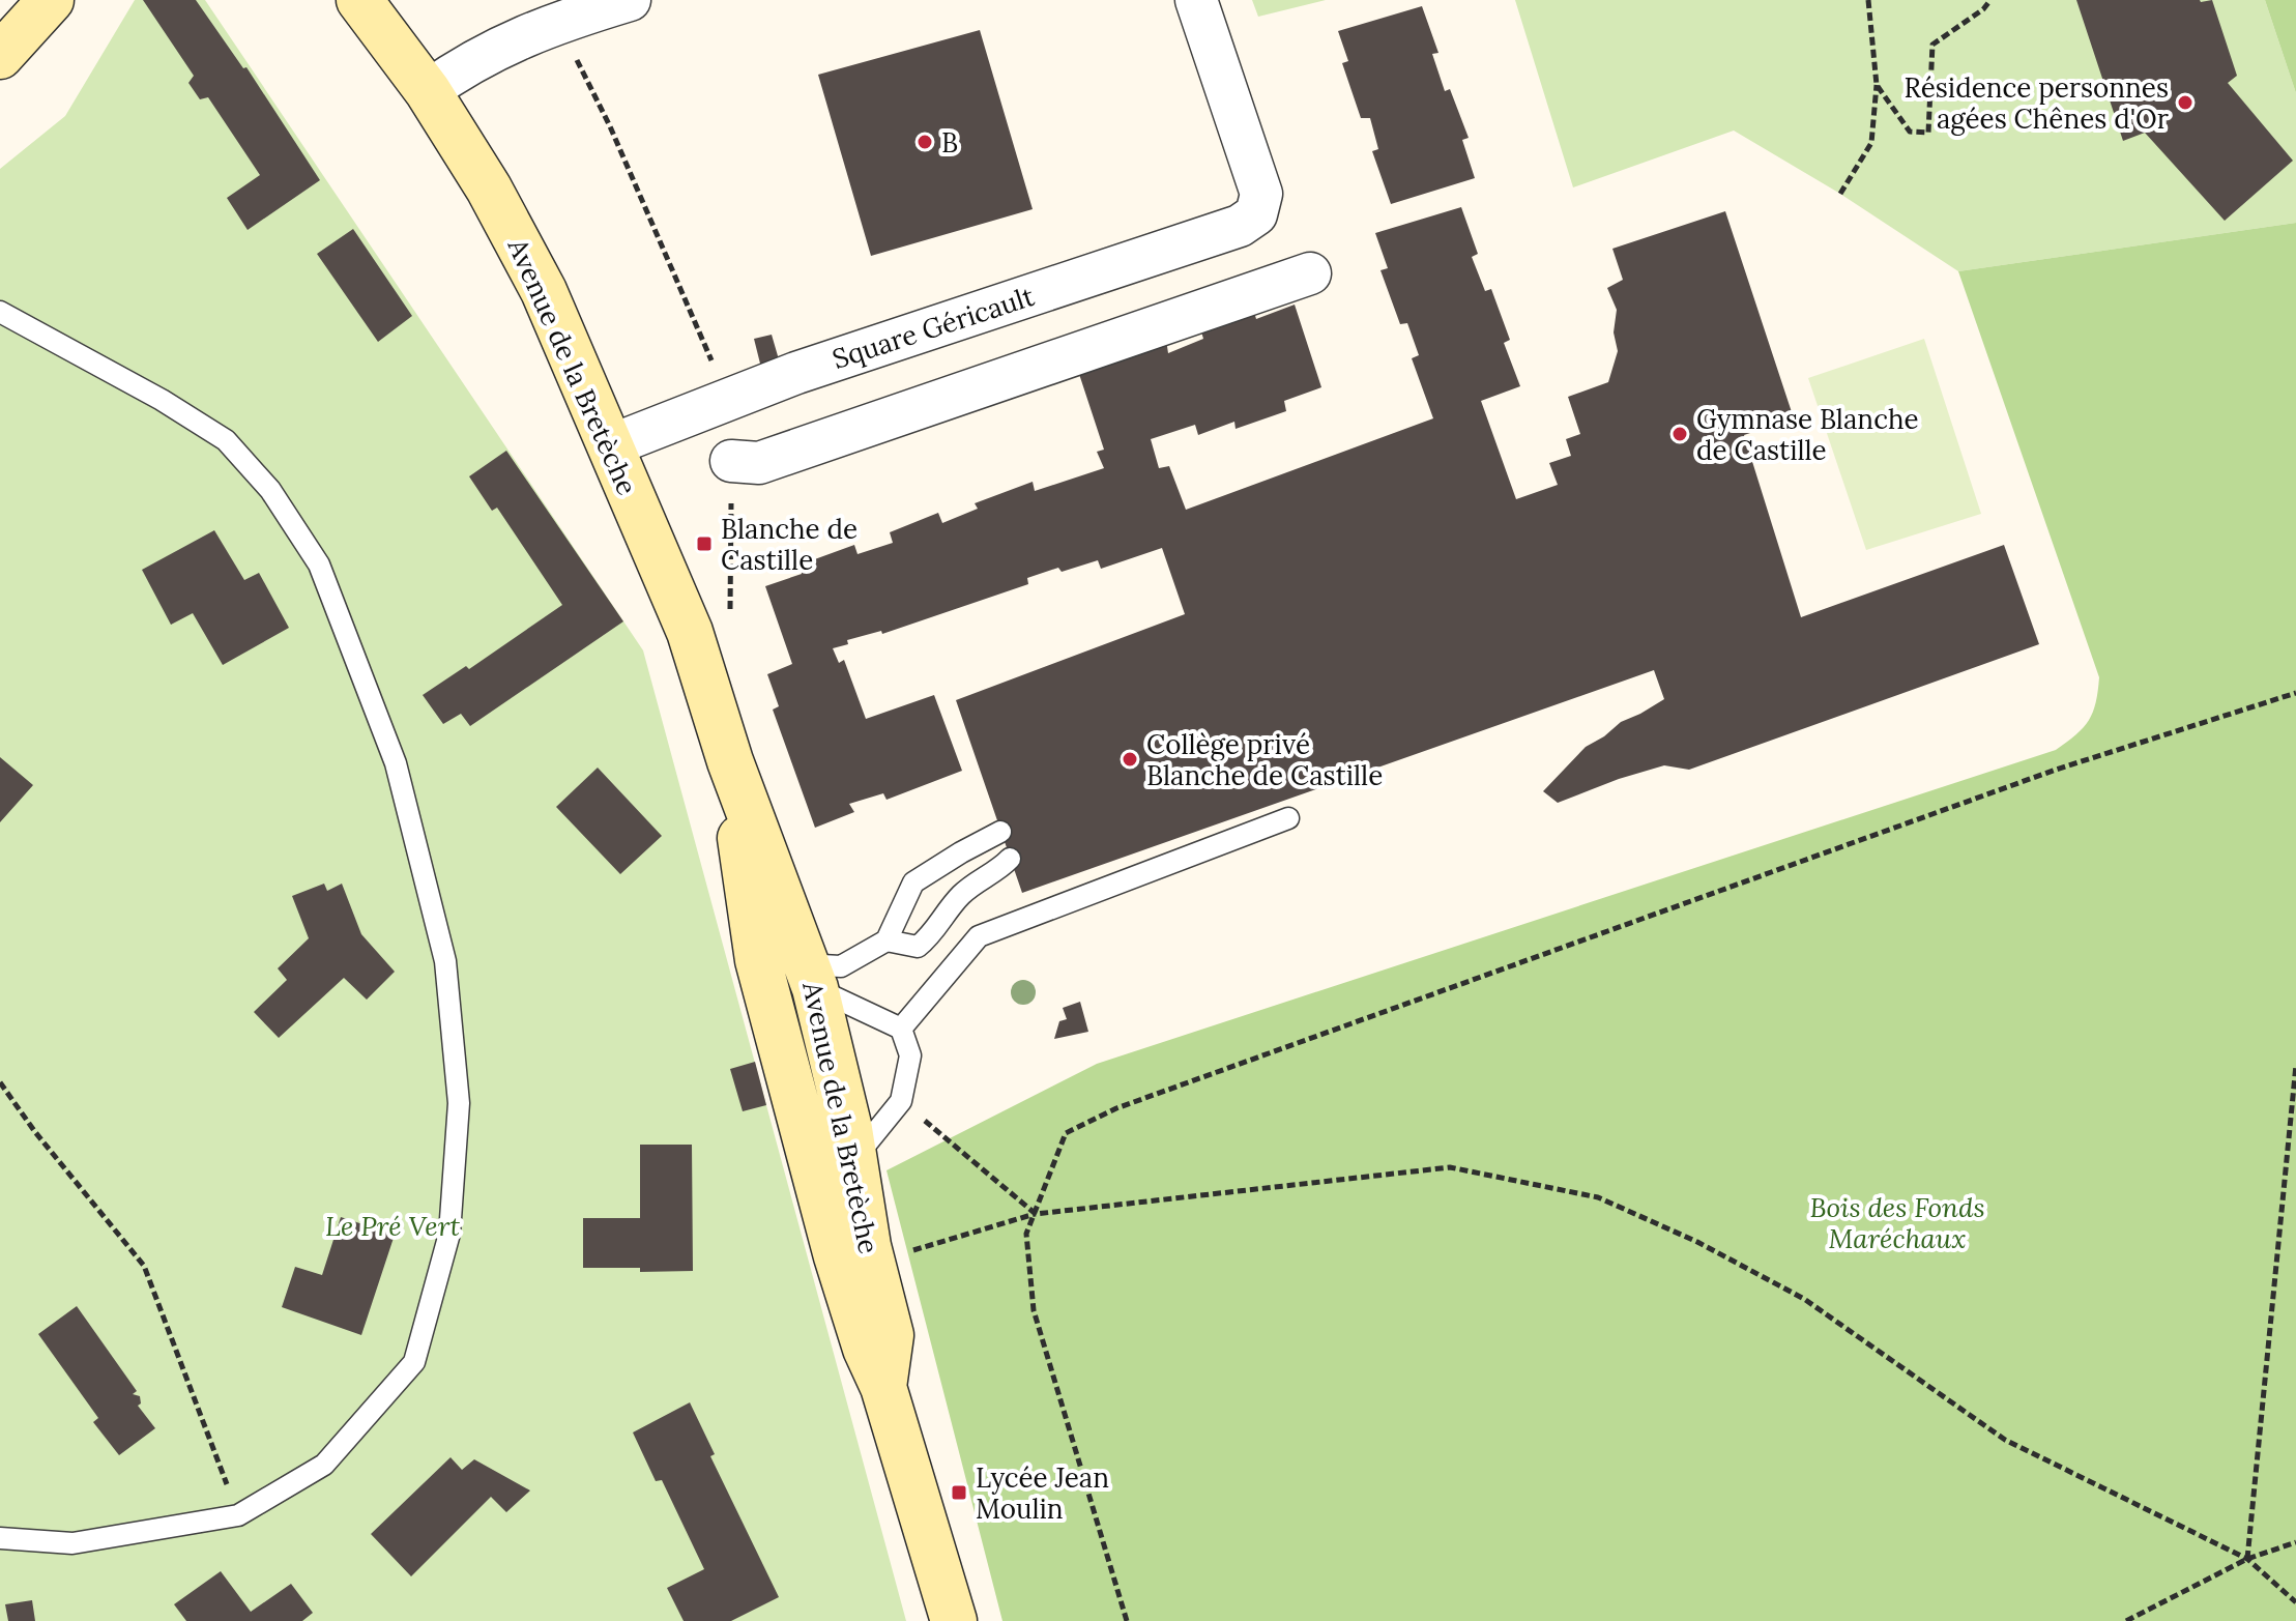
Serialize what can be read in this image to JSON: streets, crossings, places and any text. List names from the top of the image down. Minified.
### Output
{"streets":{"street":["Square Géricault","Avenue de la Bretèche"]},"crossings":[["Square Géricault","Avenue de la Bretèche"]],"parks":["Bois des Fonds Maréchaux","Le Pré Vert"],"places":{"other":["Résidence personnes agées Chênes d'Or","B","Gymnase Blanche de Castille","Collège privé Blanche de Castille"],"transit":["Blanche de Castille","Lycée Jean Moulin"]}}
